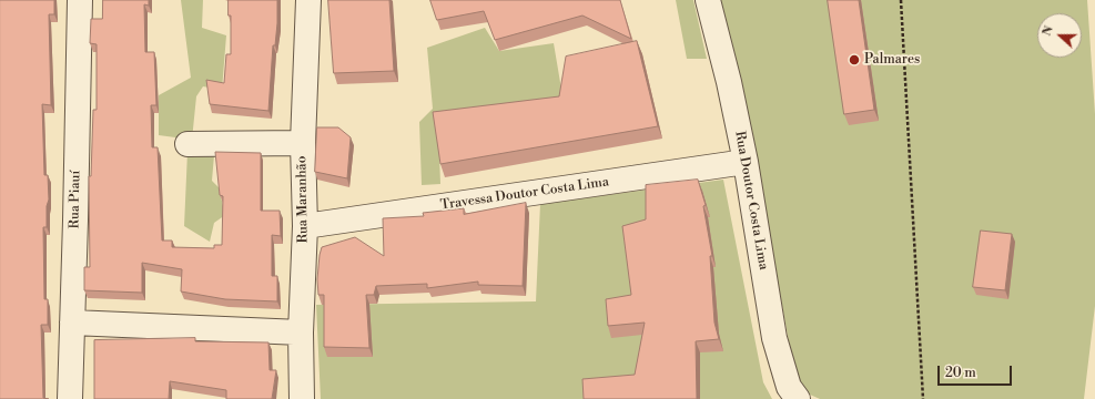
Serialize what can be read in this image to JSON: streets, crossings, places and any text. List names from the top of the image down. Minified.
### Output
{"streets":{"street":["Travessa Doutor Costa Lima","Rua Piauí","Rua Maranhão","Rua Doutor Costa Lima"]},"crossings":[["Travessa Doutor Costa Lima","Rua Maranhão"],["Travessa Doutor Costa Lima","Rua Doutor Costa Lima"]],"places":["Palmares"],"scale_bar":"20 m","north":"left"}
